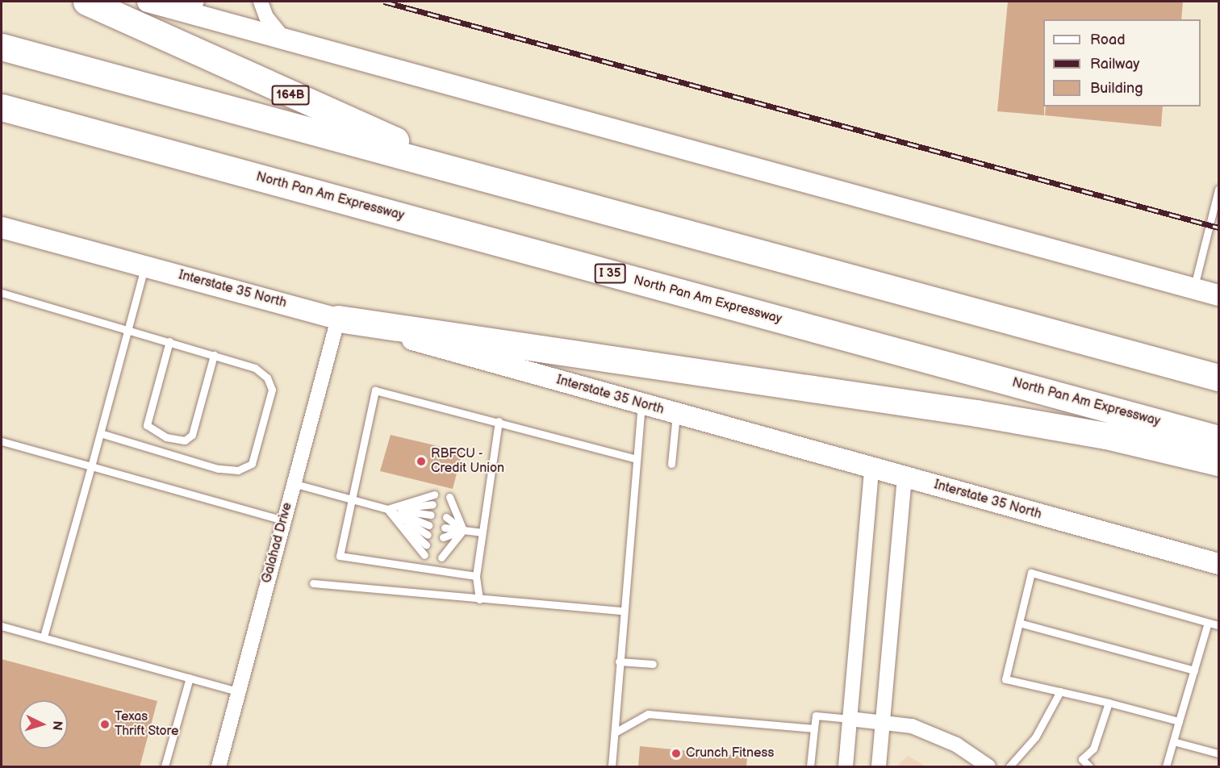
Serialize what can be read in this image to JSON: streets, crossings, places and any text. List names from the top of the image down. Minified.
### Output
{"streets":{"highway":["164B","North Pan Am Expressway","I 35"],"main road":["Interstate 35 North"],"street":["Galahad Drive"]},"crossings":[["Interstate 35 North","Galahad Drive"]],"places":["RBFCU - Credit Union","Texas Thrift Store","Crunch Fitness"],"legend":["Road","Railway","Building"],"north":"right"}
